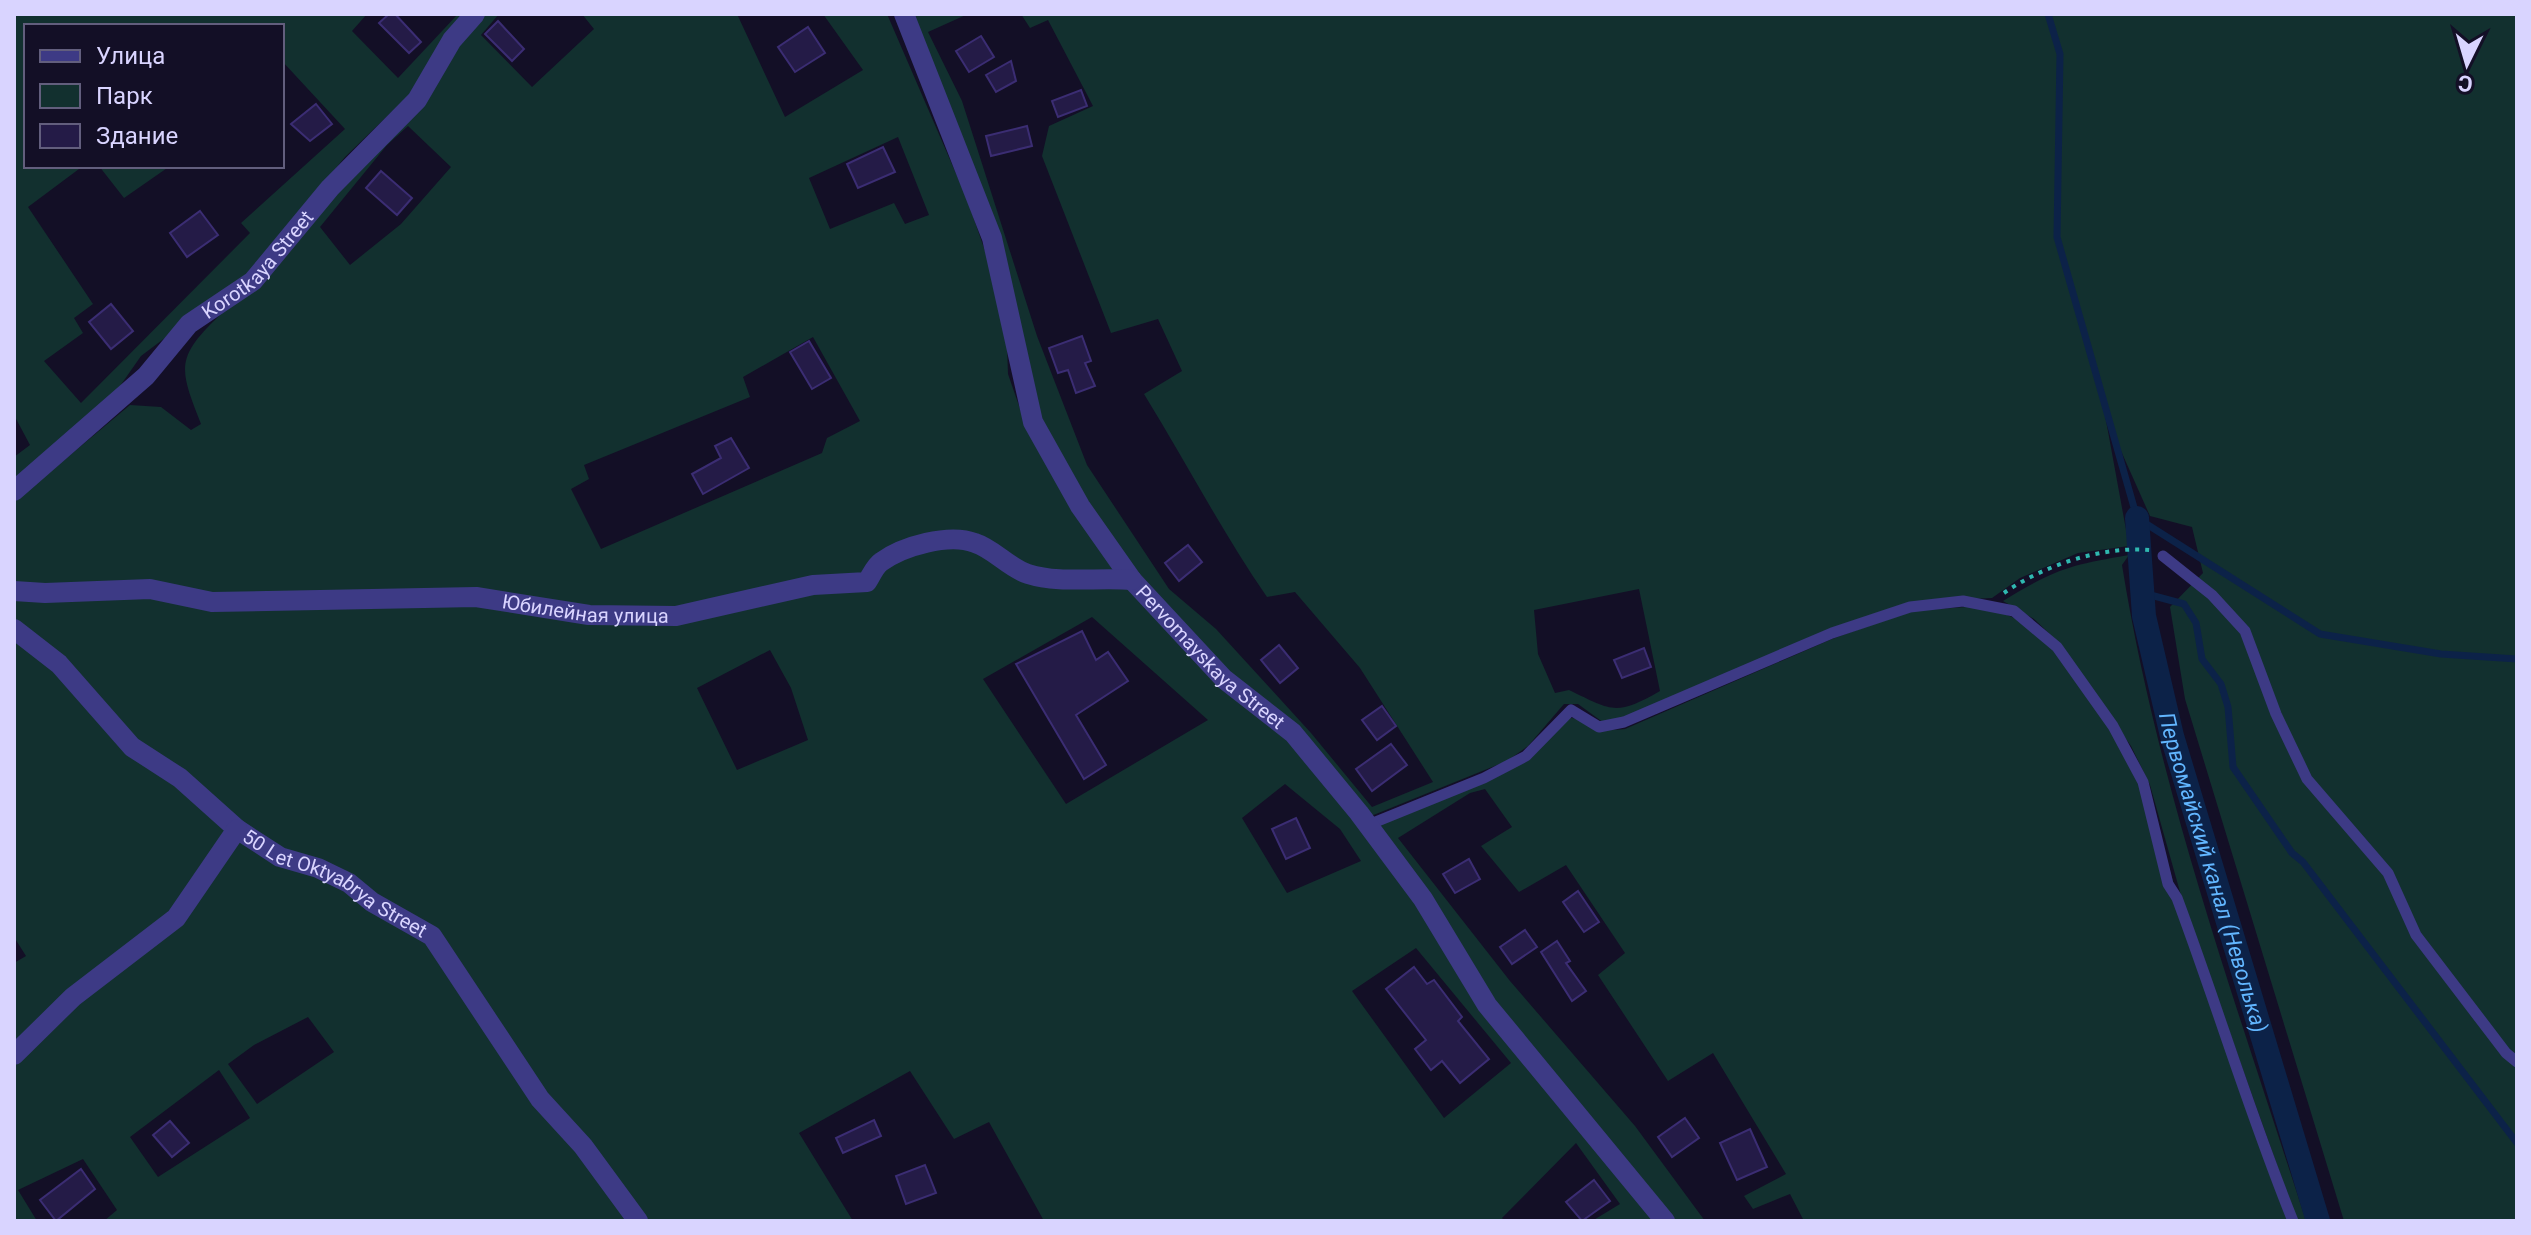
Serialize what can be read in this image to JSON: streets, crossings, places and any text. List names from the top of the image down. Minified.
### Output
{"streets":{"street":["Korotkaya Street","Юбилейная улица","Pervomayskaya Street","50 Let Oktyabrya Street"]},"crossings":[["Юбилейная улица","Pervomayskaya Street"]],"water":["Первомайский канал (Неволька)"],"legend":["Улица","Парк","Здание"],"north":"bottom"}
